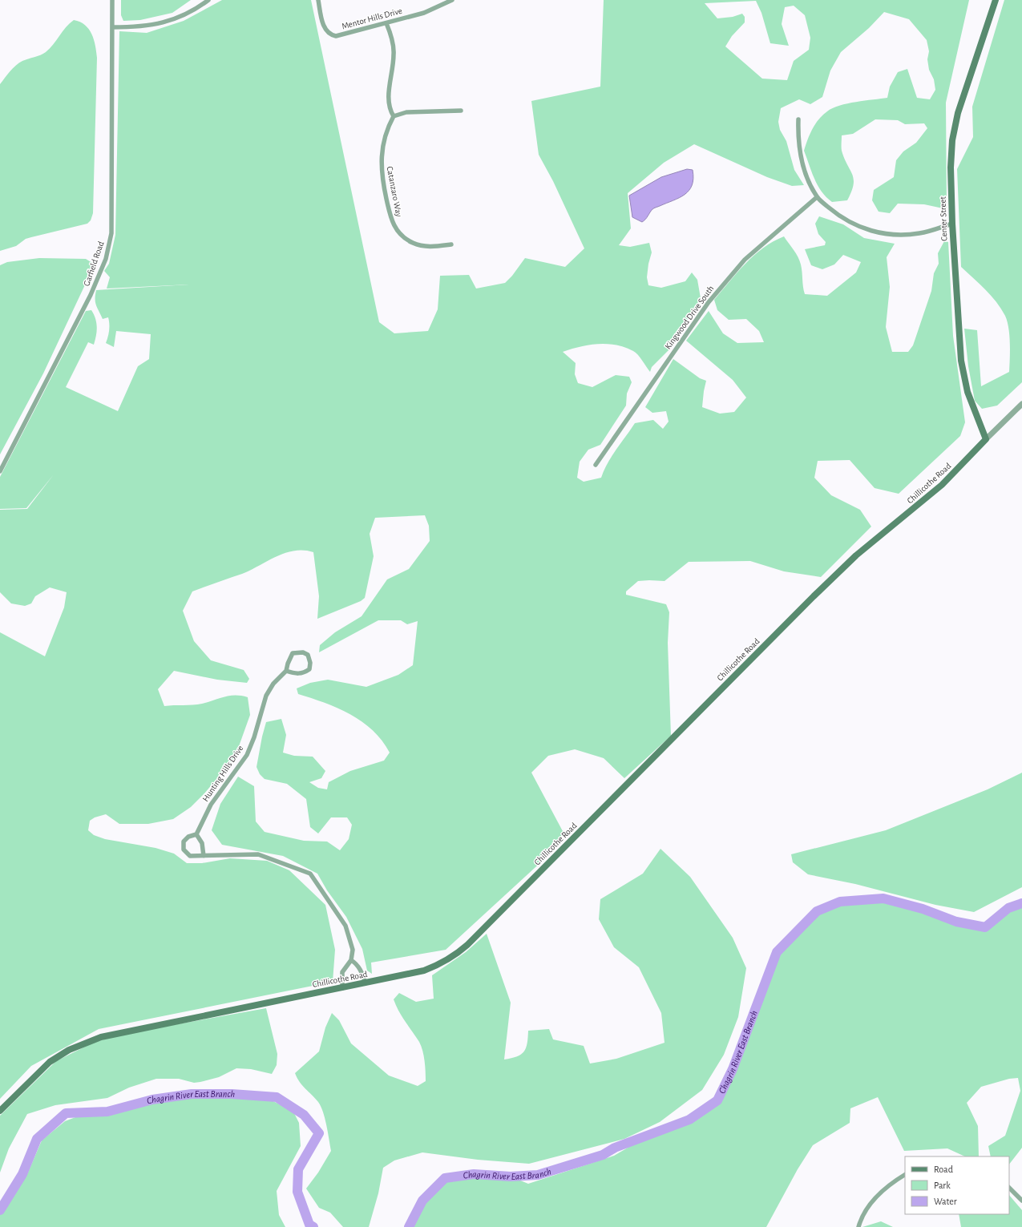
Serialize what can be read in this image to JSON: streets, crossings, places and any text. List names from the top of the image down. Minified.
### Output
{"streets":{"main road":["Center Street","Chillicothe Road"],"street":["Mentor Hills Drive","Catanzaro Way","Garfield Road","Kingwood Drive South","Hunting Hills Drive"]},"crossings":[["Center Street","Chillicothe Road"]],"water":["Chagrin River East Branch"],"legend":["Road","Park","Water"]}
